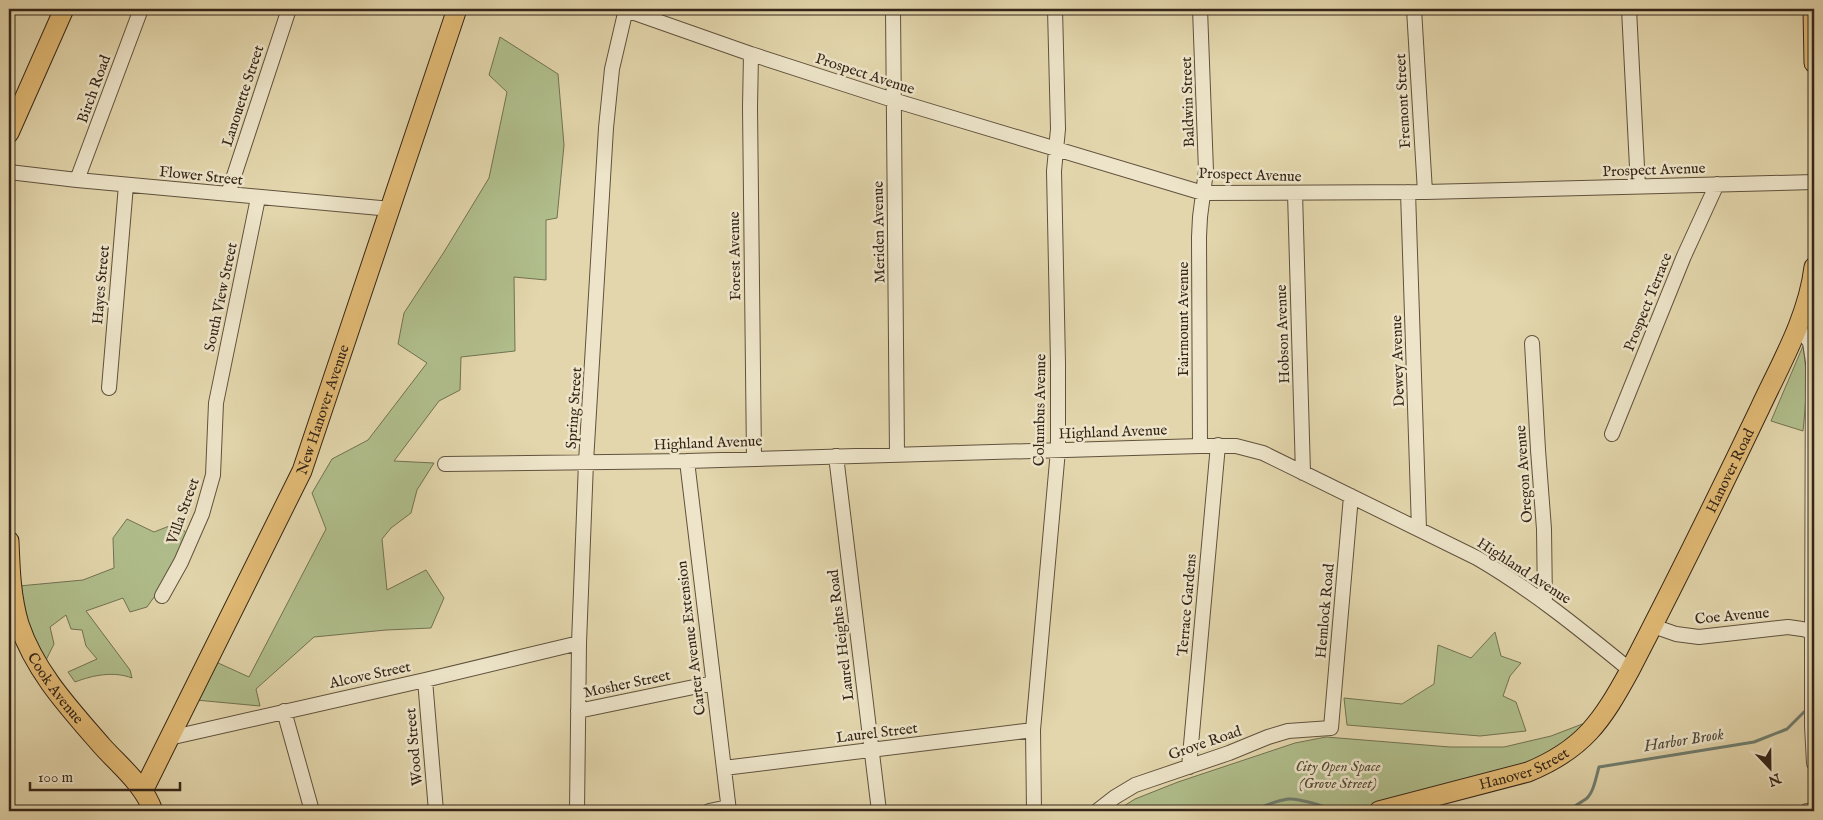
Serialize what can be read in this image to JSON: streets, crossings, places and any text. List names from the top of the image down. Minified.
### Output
{"streets":{"main road":["New Hanover Avenue","Hanover Road","Cook Avenue","Hanover Street"],"street":["Prospect Avenue","Birch Road","Lanouette Street","Fremont Street","Baldwin Street","Flower Street","Meriden Avenue","Forest Avenue","Hayes Street","South View Street","Prospect Terrace","Fairmount Avenue","Hobson Avenue","Dewey Avenue","Spring Street","Columbus Avenue","Highland Avenue","Oregon Avenue","Villa Street","Terrace Gardens","Hemlock Road","Coe Avenue","Laurel Heights Road","Carter Avenue Extension","Alcove Street","Mosher Street","Laurel Street","Grove Road","Wood Street"]},"crossings":[["Prospect Avenue","Fremont Street"],["Prospect Avenue","Baldwin Street"],["Prospect Avenue","Meriden Avenue"],["Prospect Avenue","Forest Avenue"],["Prospect Avenue","Prospect Terrace"],["Prospect Avenue","Fairmount Avenue"],["Prospect Avenue","Hobson Avenue"],["Prospect Avenue","Dewey Avenue"],["Prospect Avenue","Spring Street"],["Prospect Avenue","Columbus Avenue"],["Birch Road","Flower Street"],["Lanouette Street","Flower Street"],["Baldwin Street","Fairmount Avenue"],["Flower Street","Hayes Street"],["Flower Street","South View Street"],["Flower Street","New Hanover Avenue"],["Meriden Avenue","Highland Avenue"],["Forest Avenue","Highland Avenue"],["South View Street","Villa Street"],["Fairmount Avenue","Highland Avenue"],["Hobson Avenue","Highland Avenue"],["Dewey Avenue","Highland Avenue"],["Spring Street","Highland Avenue"],["Spring Street","Alcove Street"],["Spring Street","Mosher Street"],["New Hanover Avenue","Alcove Street"],["New Hanover Avenue","Cook Avenue"],["Columbus Avenue","Highland Avenue"],["Columbus Avenue","Laurel Street"],["Highland Avenue","Hanover Road"],["Highland Avenue","Oregon Avenue"],["Highland Avenue","Terrace Gardens"],["Highland Avenue","Hemlock Road"],["Highland Avenue","Laurel Heights Road"],["Highland Avenue","Carter Avenue Extension"],["Highland Avenue","Hanover Street"],["Hanover Road","Coe Avenue"],["Hanover Road","Hanover Street"],["Terrace Gardens","Grove Road"],["Hemlock Road","Grove Road"],["Laurel Heights Road","Laurel Street"],["Carter Avenue Extension","Mosher Street"],["Carter Avenue Extension","Laurel Street"],["Alcove Street","Wood Street"]],"water":["Harbor Brook"],"parks":["City Open Space (Grove Street)"],"scale_bar":"100 m","north":"bottom"}
